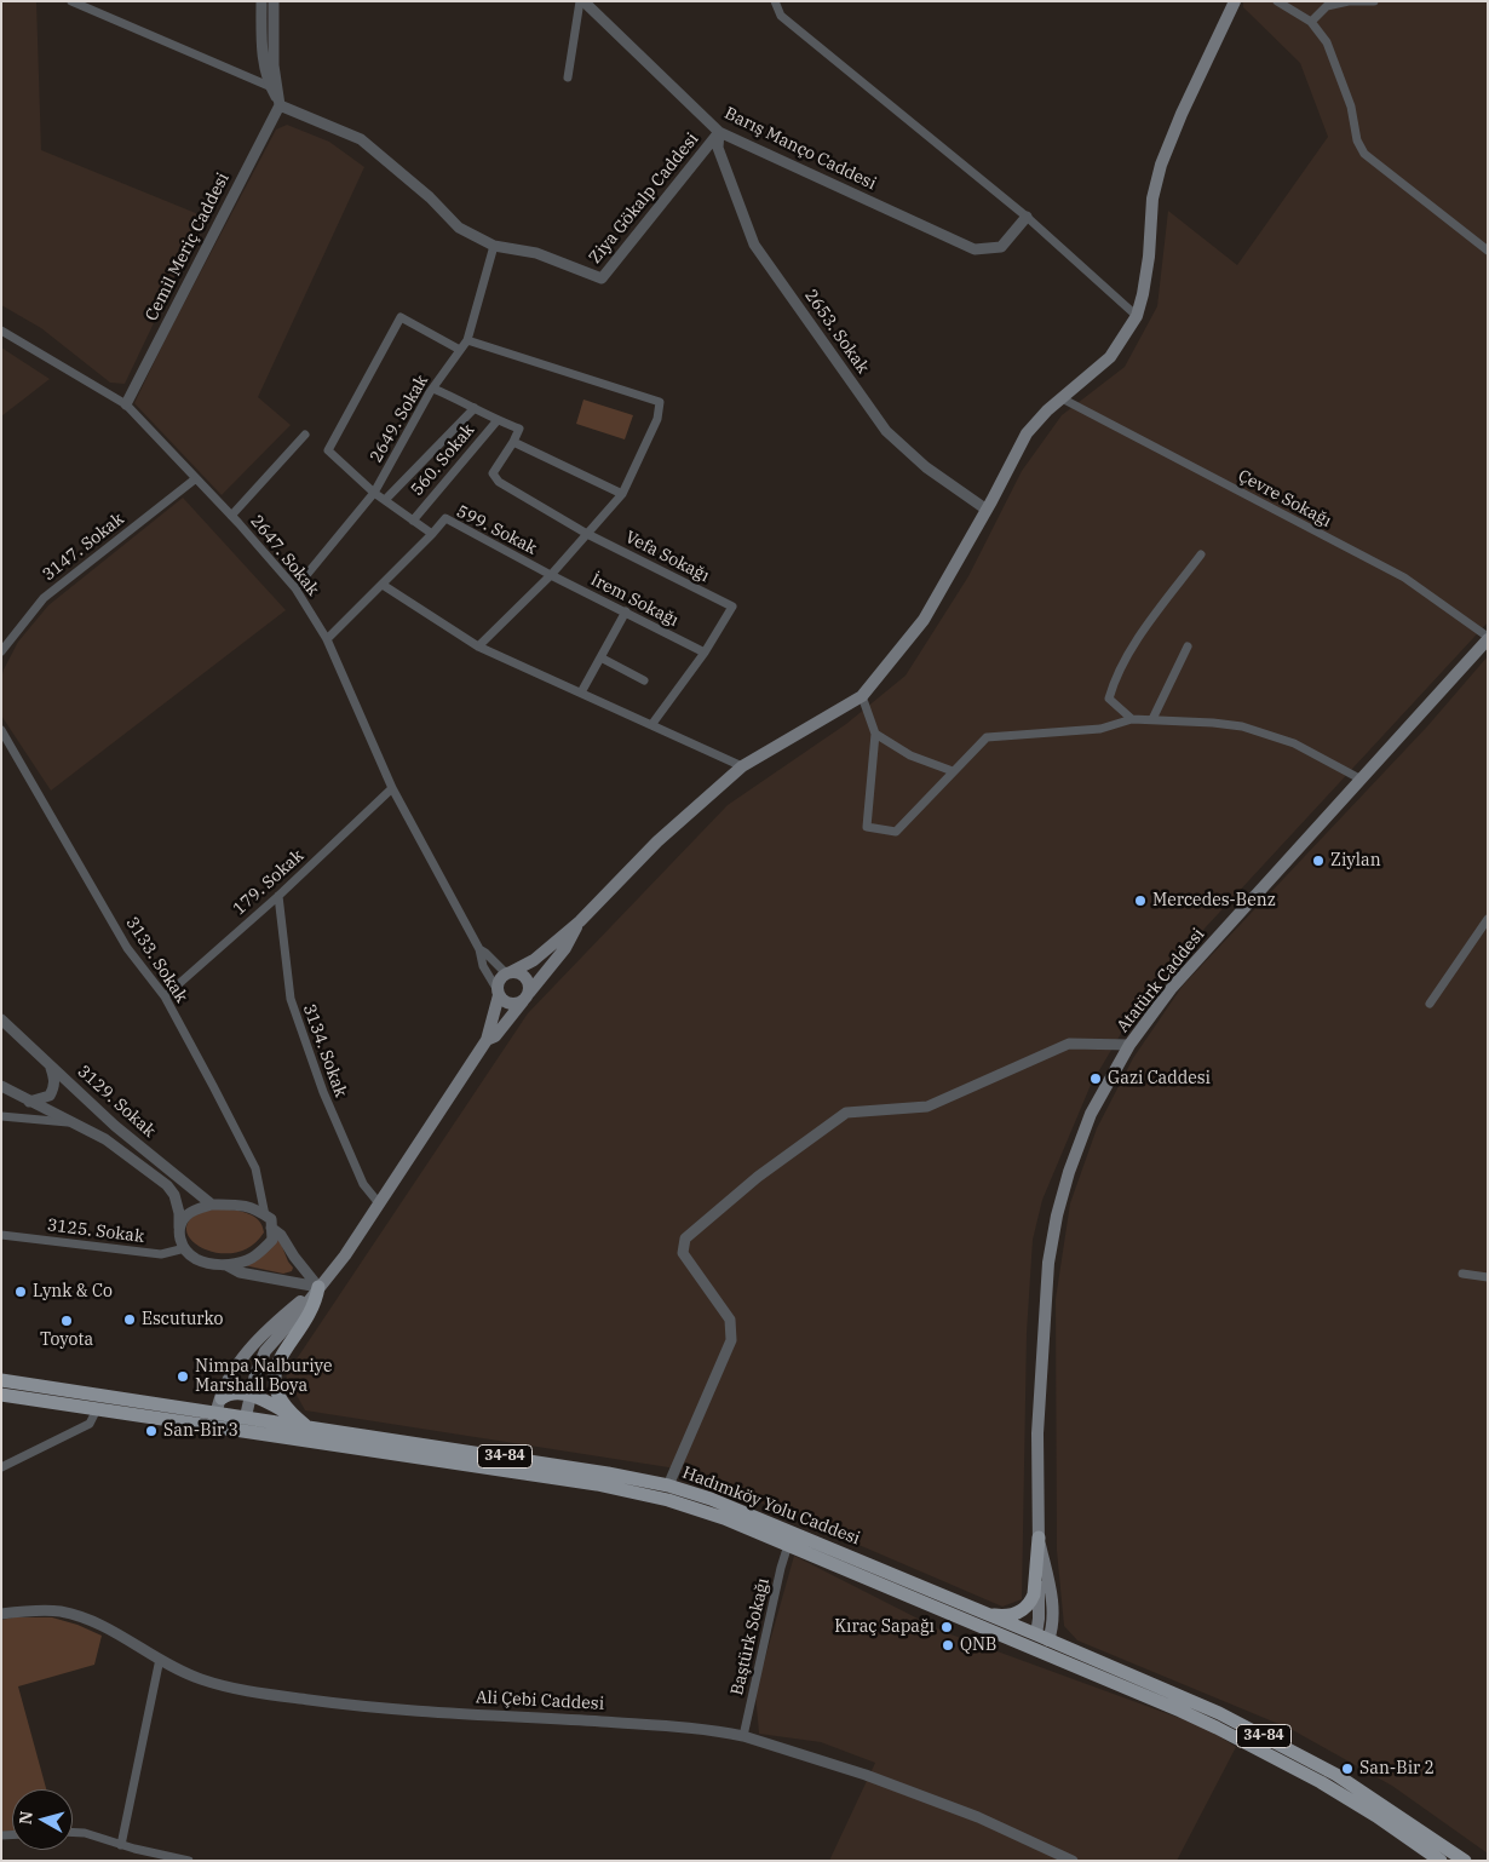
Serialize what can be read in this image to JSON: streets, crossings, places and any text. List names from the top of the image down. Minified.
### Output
{"streets":{"main road":["Atatürk Caddesi","34-84","Hadımköy Yolu Caddesi"],"street":["Barış Manço Caddesi","Ziya Gökalp Caddesi","Cemil Meriç Caddesi","2653. Sokak","2649. Sokak","560. Sokak","Çevre Sokağı","599. Sokak","3147. Sokak","2647. Sokak","Vefa Sokağı","İrem Sokağı","179. Sokak","3133. Sokak","3134. Sokak","3129. Sokak","3125. Sokak","Baştürk Sokağı","Ali Çebi Caddesi"]},"crossings":[["Barış Manço Caddesi","Ziya Gökalp Caddesi"],["Barış Manço Caddesi","2653. Sokak"],["Ziya Gökalp Caddesi","Cemil Meriç Caddesi"],["Ziya Gökalp Caddesi","2653. Sokak"],["Ziya Gökalp Caddesi","2649. Sokak"],["Cemil Meriç Caddesi","2647. Sokak"],["2649. Sokak","2647. Sokak"],["Çevre Sokağı","Atatürk Caddesi"],["599. Sokak","İrem Sokağı"],["3147. Sokak","2647. Sokak"],["2647. Sokak","179. Sokak"],["Vefa Sokağı","İrem Sokağı"],["179. Sokak","3133. Sokak"],["179. Sokak","3134. Sokak"],["3133. Sokak","3129. Sokak"],["3133. Sokak","3125. Sokak"],["Atatürk Caddesi","Hadımköy Yolu Caddesi"],["3129. Sokak","3125. Sokak"],["Hadımköy Yolu Caddesi","Baştürk Sokağı"],["Baştürk Sokağı","Ali Çebi Caddesi"]],"places":["Ziylan","Mercedes-Benz","Gazi Caddesi","Lynk & Co","Escuturko","Toyota","Nimpa Nalburiye Marshall Boya","San-Bir 3","Kıraç Sapağı","QNB","San-Bir 2"],"north":"left"}
